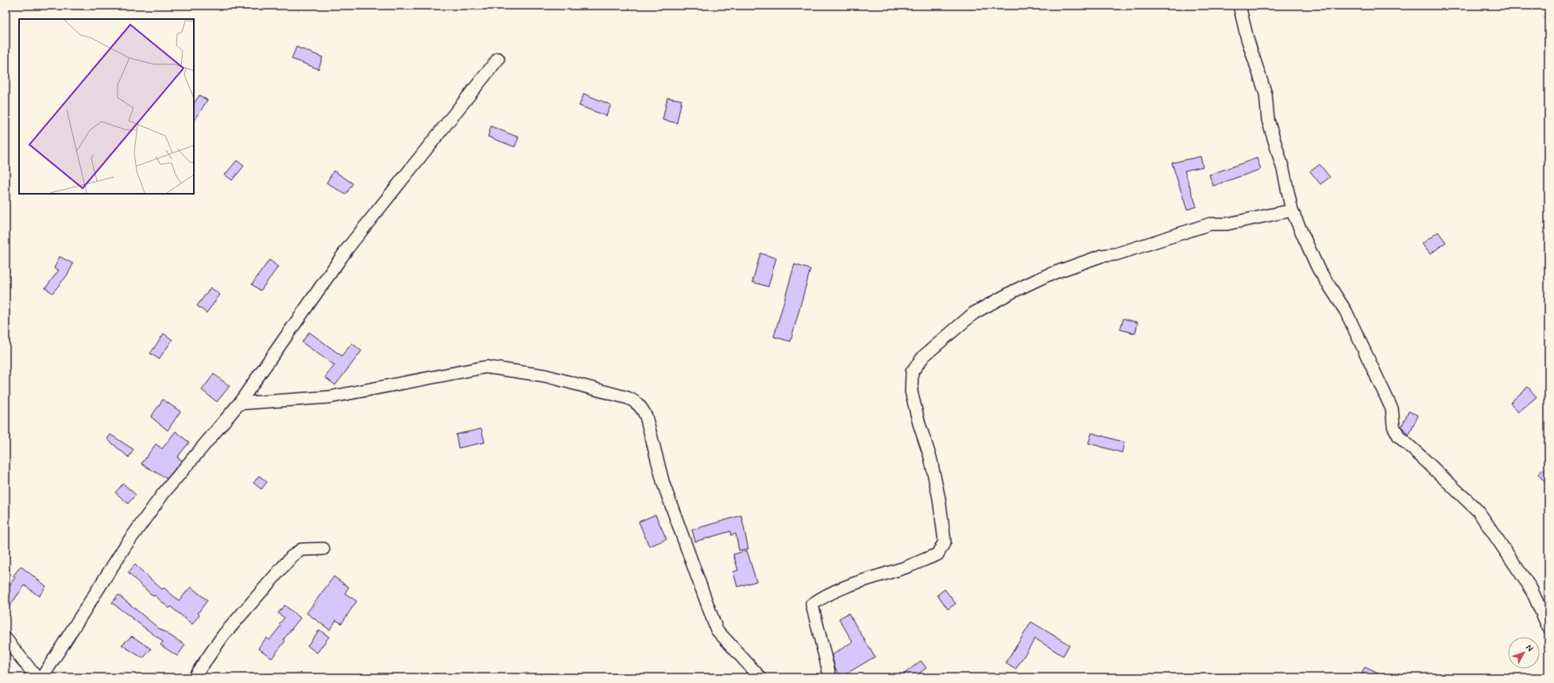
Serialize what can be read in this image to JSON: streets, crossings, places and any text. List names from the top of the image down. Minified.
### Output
{"north":"top right"}
